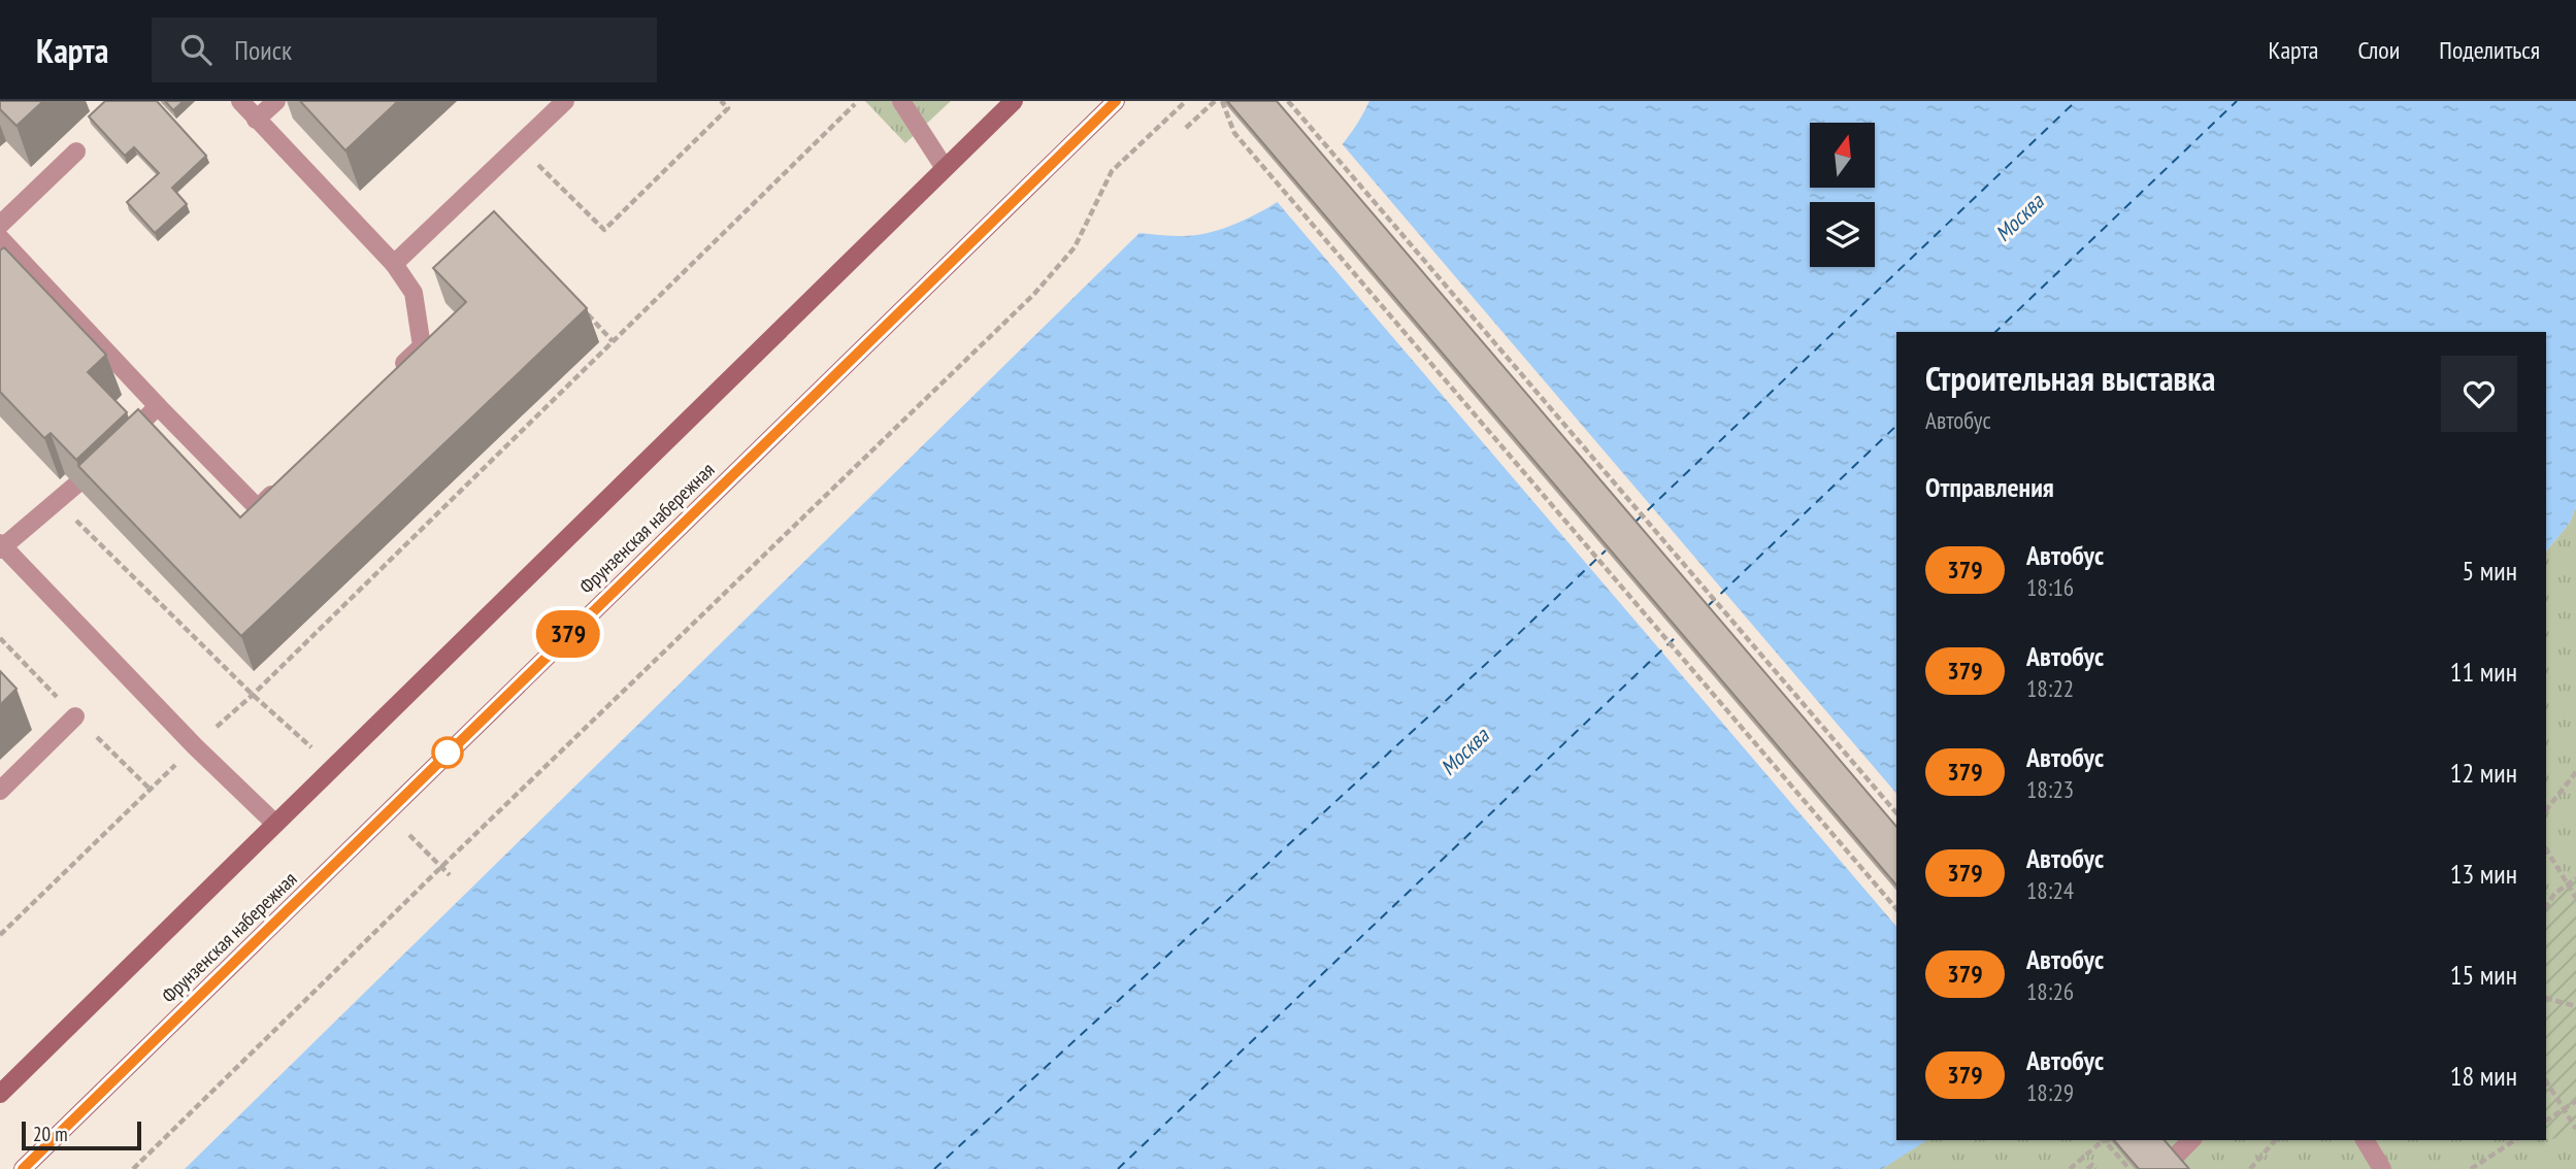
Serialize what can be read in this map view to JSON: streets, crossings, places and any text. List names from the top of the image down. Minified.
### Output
{"streets":{"main road":["Фрунзенская набережная"]},"water":["Москва"],"lines":["bus line 379"],"scale_bar":"20 m","north":"top","page":{"header":"Карта","search":"Поиск","nav":["Карта","Слои","Поделиться"],"on_map":"379","heading":[["Строительная выставка","Автобус"],"Отправления"],"list":[{"mark":"379","name":"Автобус","note":"18:16","value":"5 мин"},{"mark":"379","name":"Автобус","note":"18:22","value":"11 мин"},{"mark":"379","name":"Автобус","note":"18:23","value":"12 мин"},{"mark":"379","name":"Автобус","note":"18:24","value":"13 мин"},{"mark":"379","name":"Автобус","note":"18:26","value":"15 мин"},{"mark":"379","name":"Автобус","note":"18:29","value":"18 мин"}],"scale":"20 m"}}
